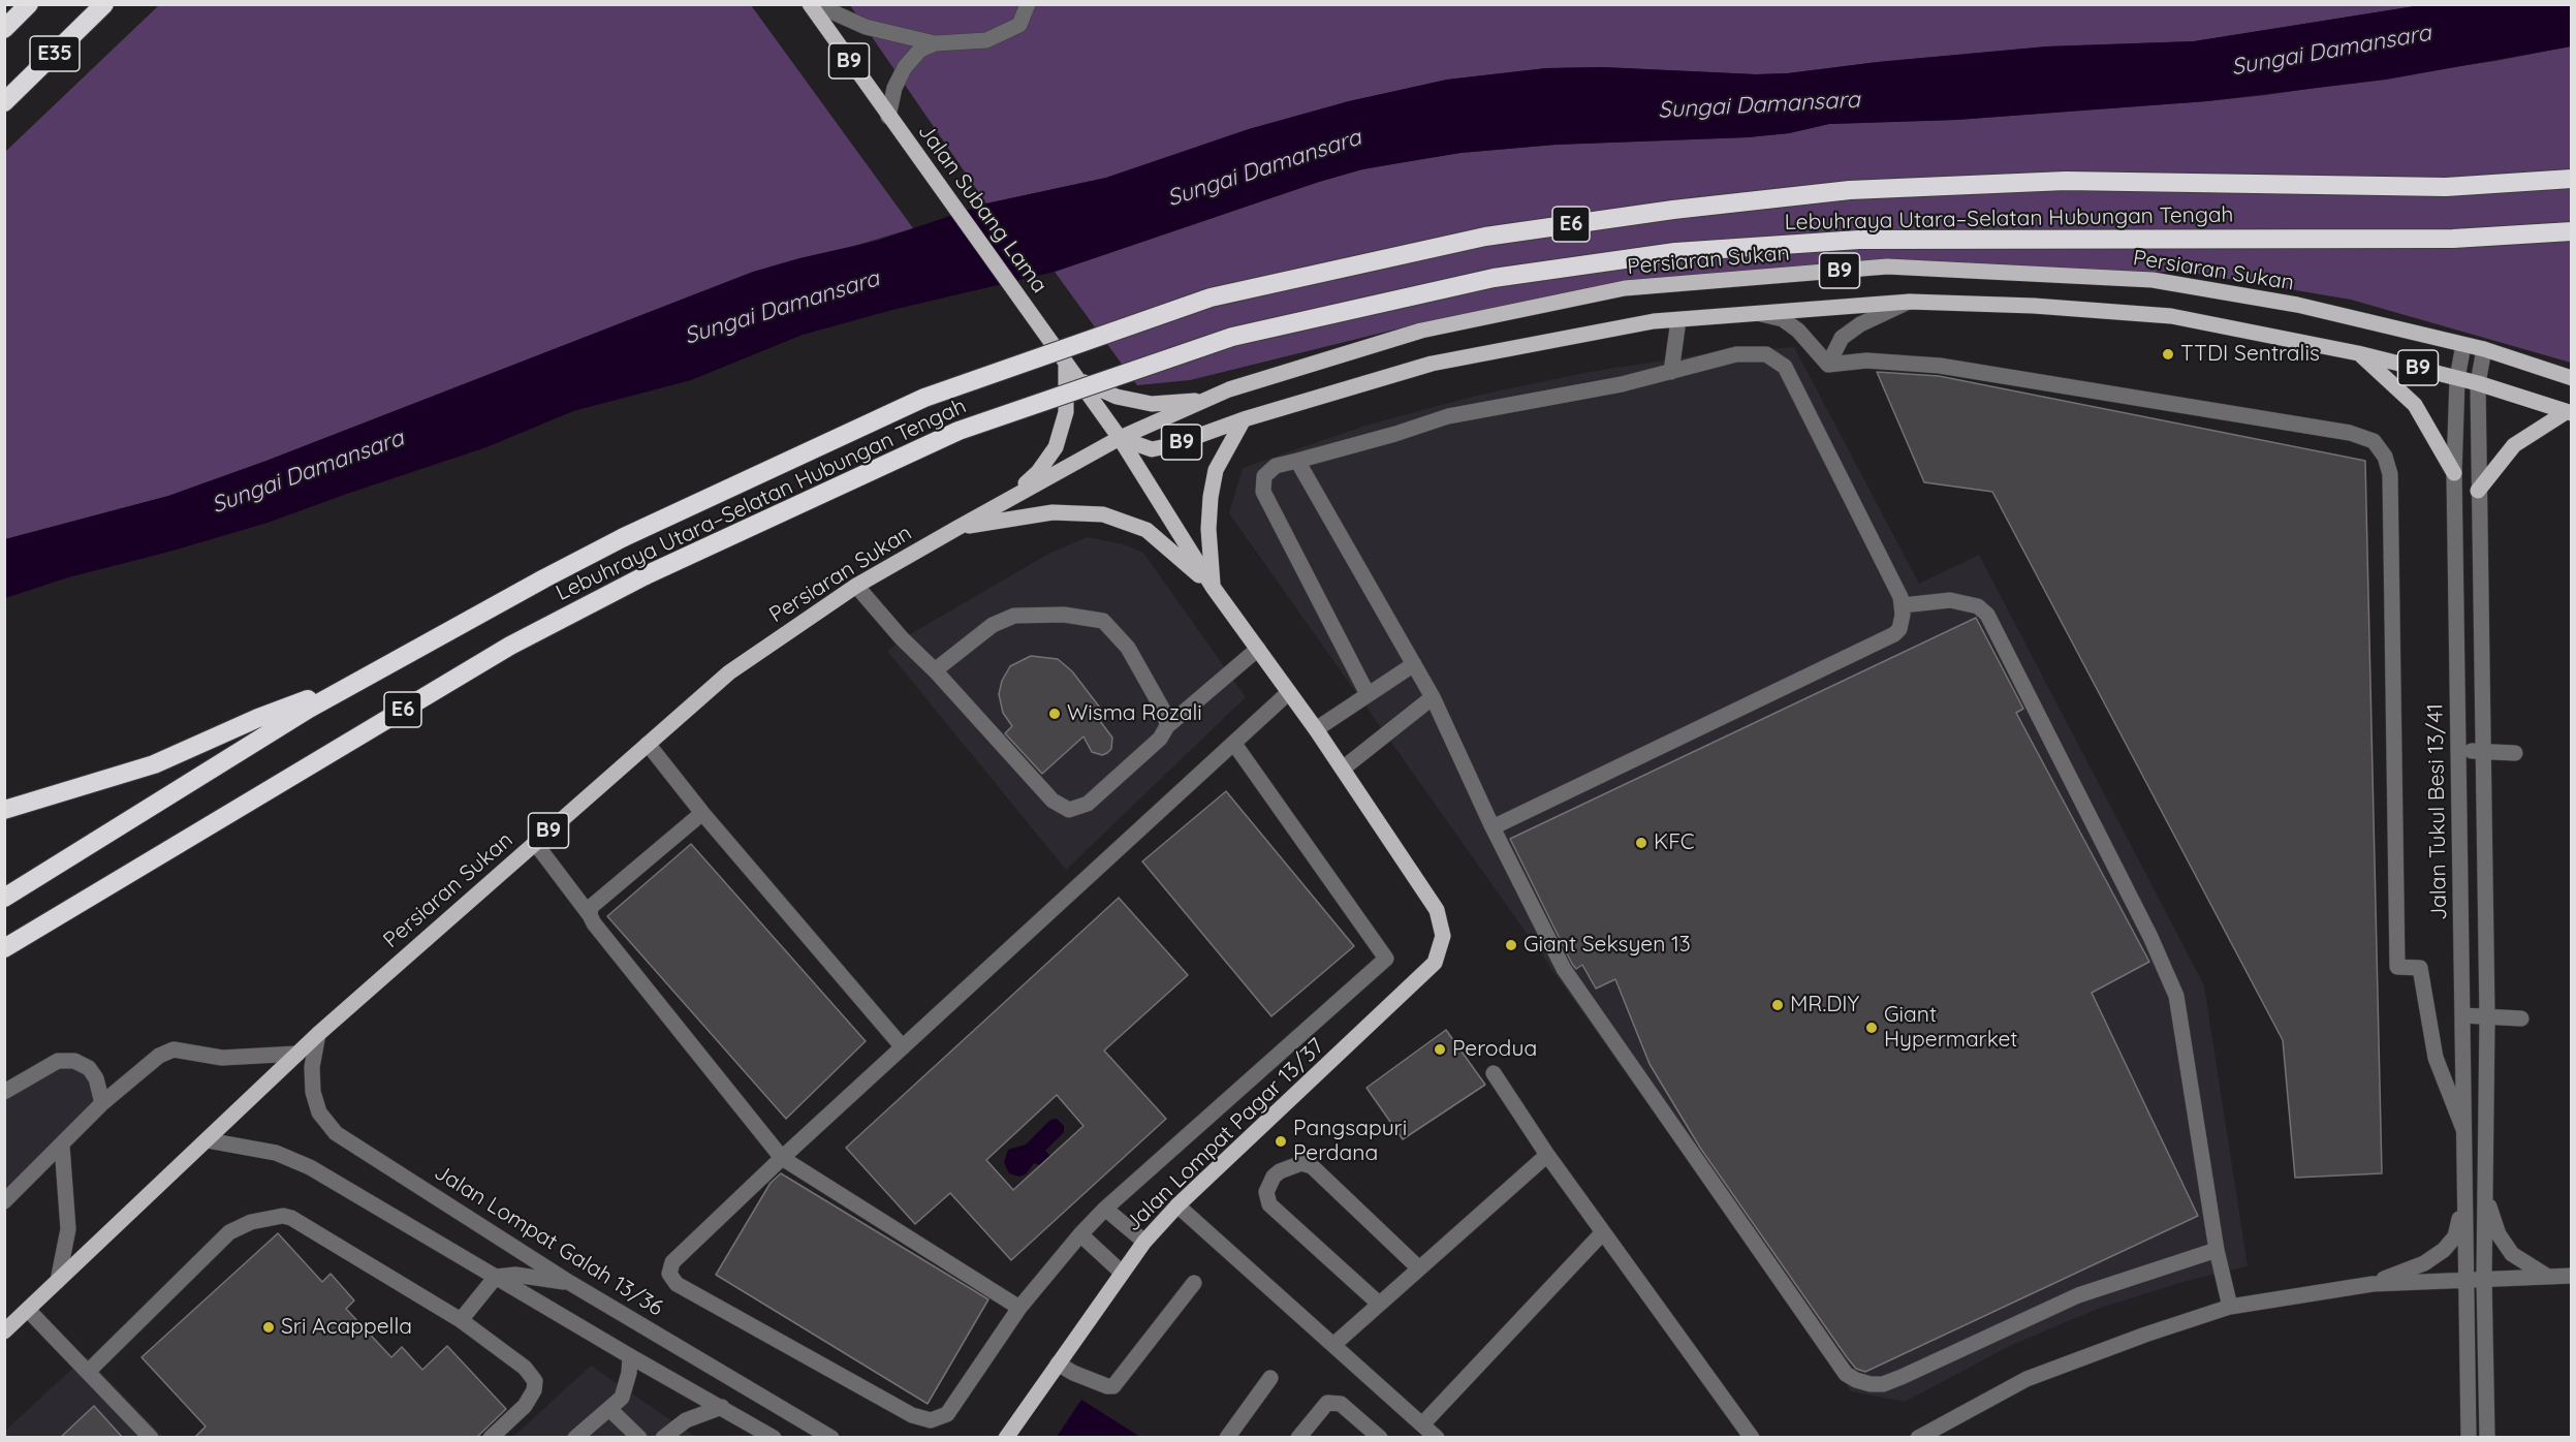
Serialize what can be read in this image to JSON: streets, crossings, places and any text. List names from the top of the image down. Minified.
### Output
{"streets":{"highway":["E35","Lebuhraya Utara–Selatan Hubungan Tengah","E6"],"main road":["B9","Jalan Subang Lama","Persiaran Sukan","Jalan Lompat Pagar 13/37"],"street":["Jalan Tukul Besi 13/41","Jalan Lompat Galah 13/36"]},"crossings":[["B9","Jalan Subang Lama"],["B9","Persiaran Sukan"],["B9","Jalan Tukul Besi 13/41"],["Jalan Subang Lama","Persiaran Sukan"],["Persiaran Sukan","Jalan Tukul Besi 13/41"],["Persiaran Sukan","Jalan Lompat Galah 13/36"]],"water":["Sungai Damansara"],"places":["TTDI Sentralis","Wisma Rozali","KFC","Giant Seksyen 13","MR.DIY","Giant Hypermarket","Perodua","Pangsapuri Perdana","Sri Acappella"]}
